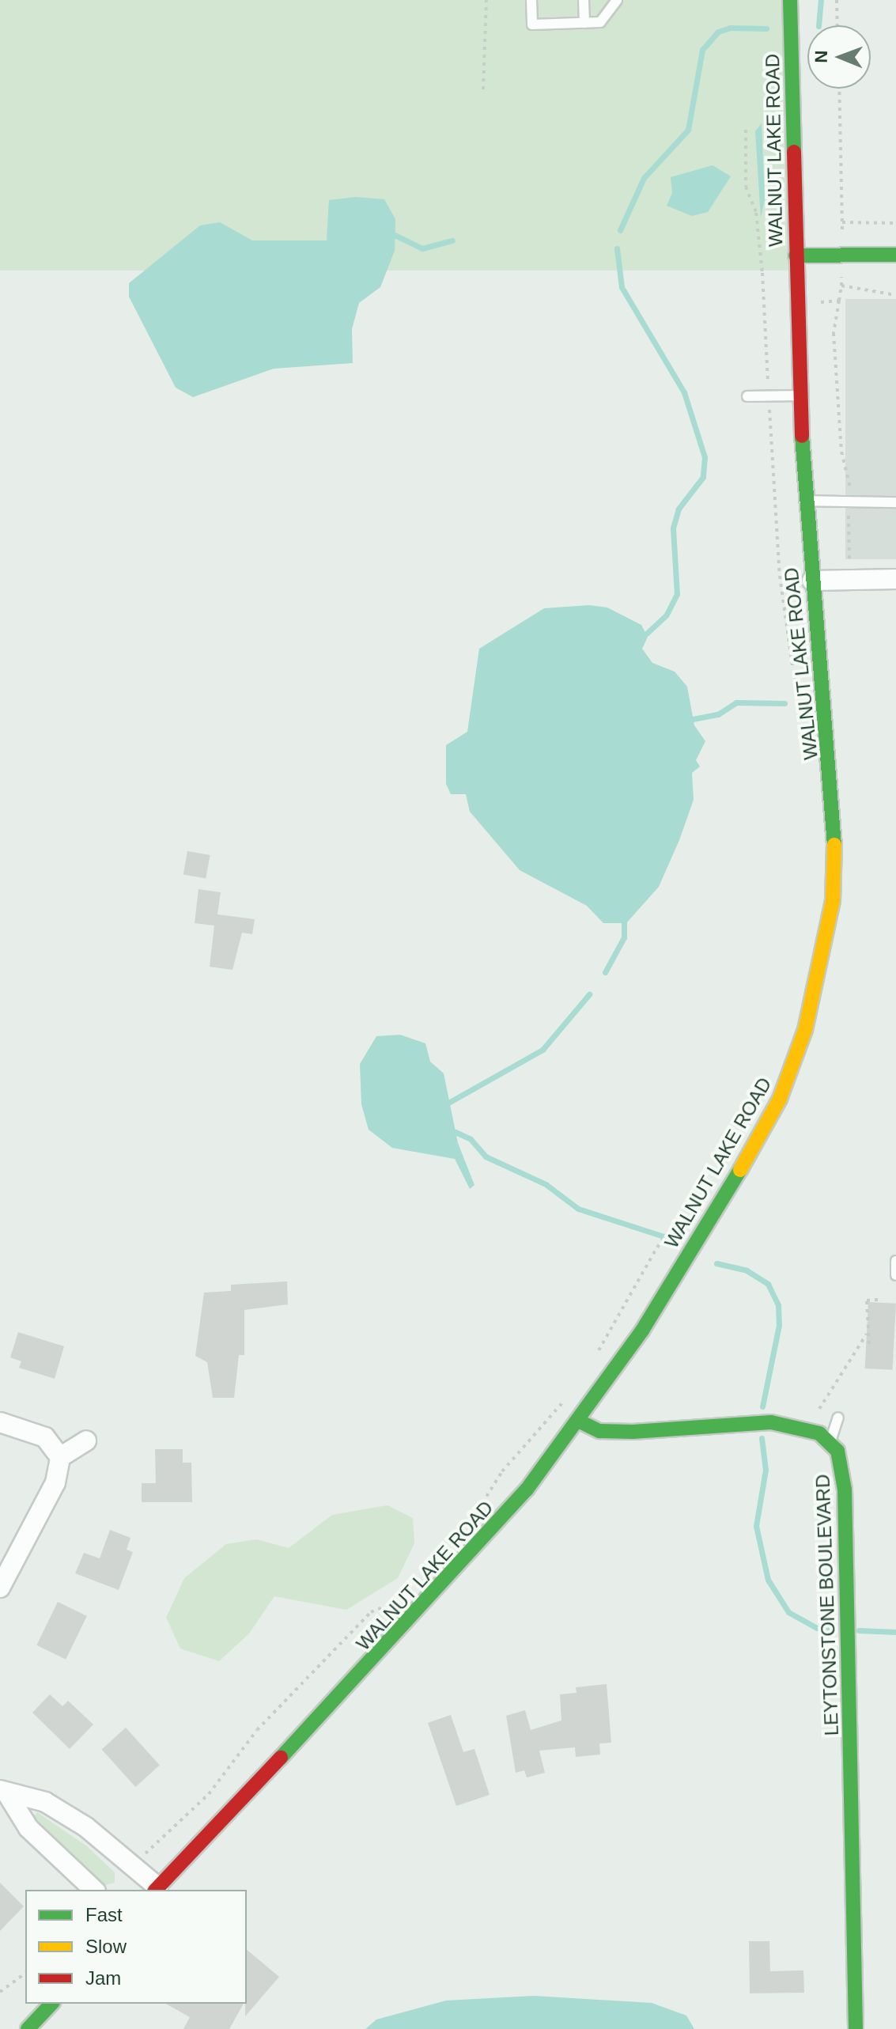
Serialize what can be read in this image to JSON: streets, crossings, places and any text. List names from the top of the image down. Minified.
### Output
{"streets":{"street":["WALNUT LAKE ROAD","LEYTONSTONE BOULEVARD"]},"legend":["Fast","Slow","Jam"],"north":"left"}
